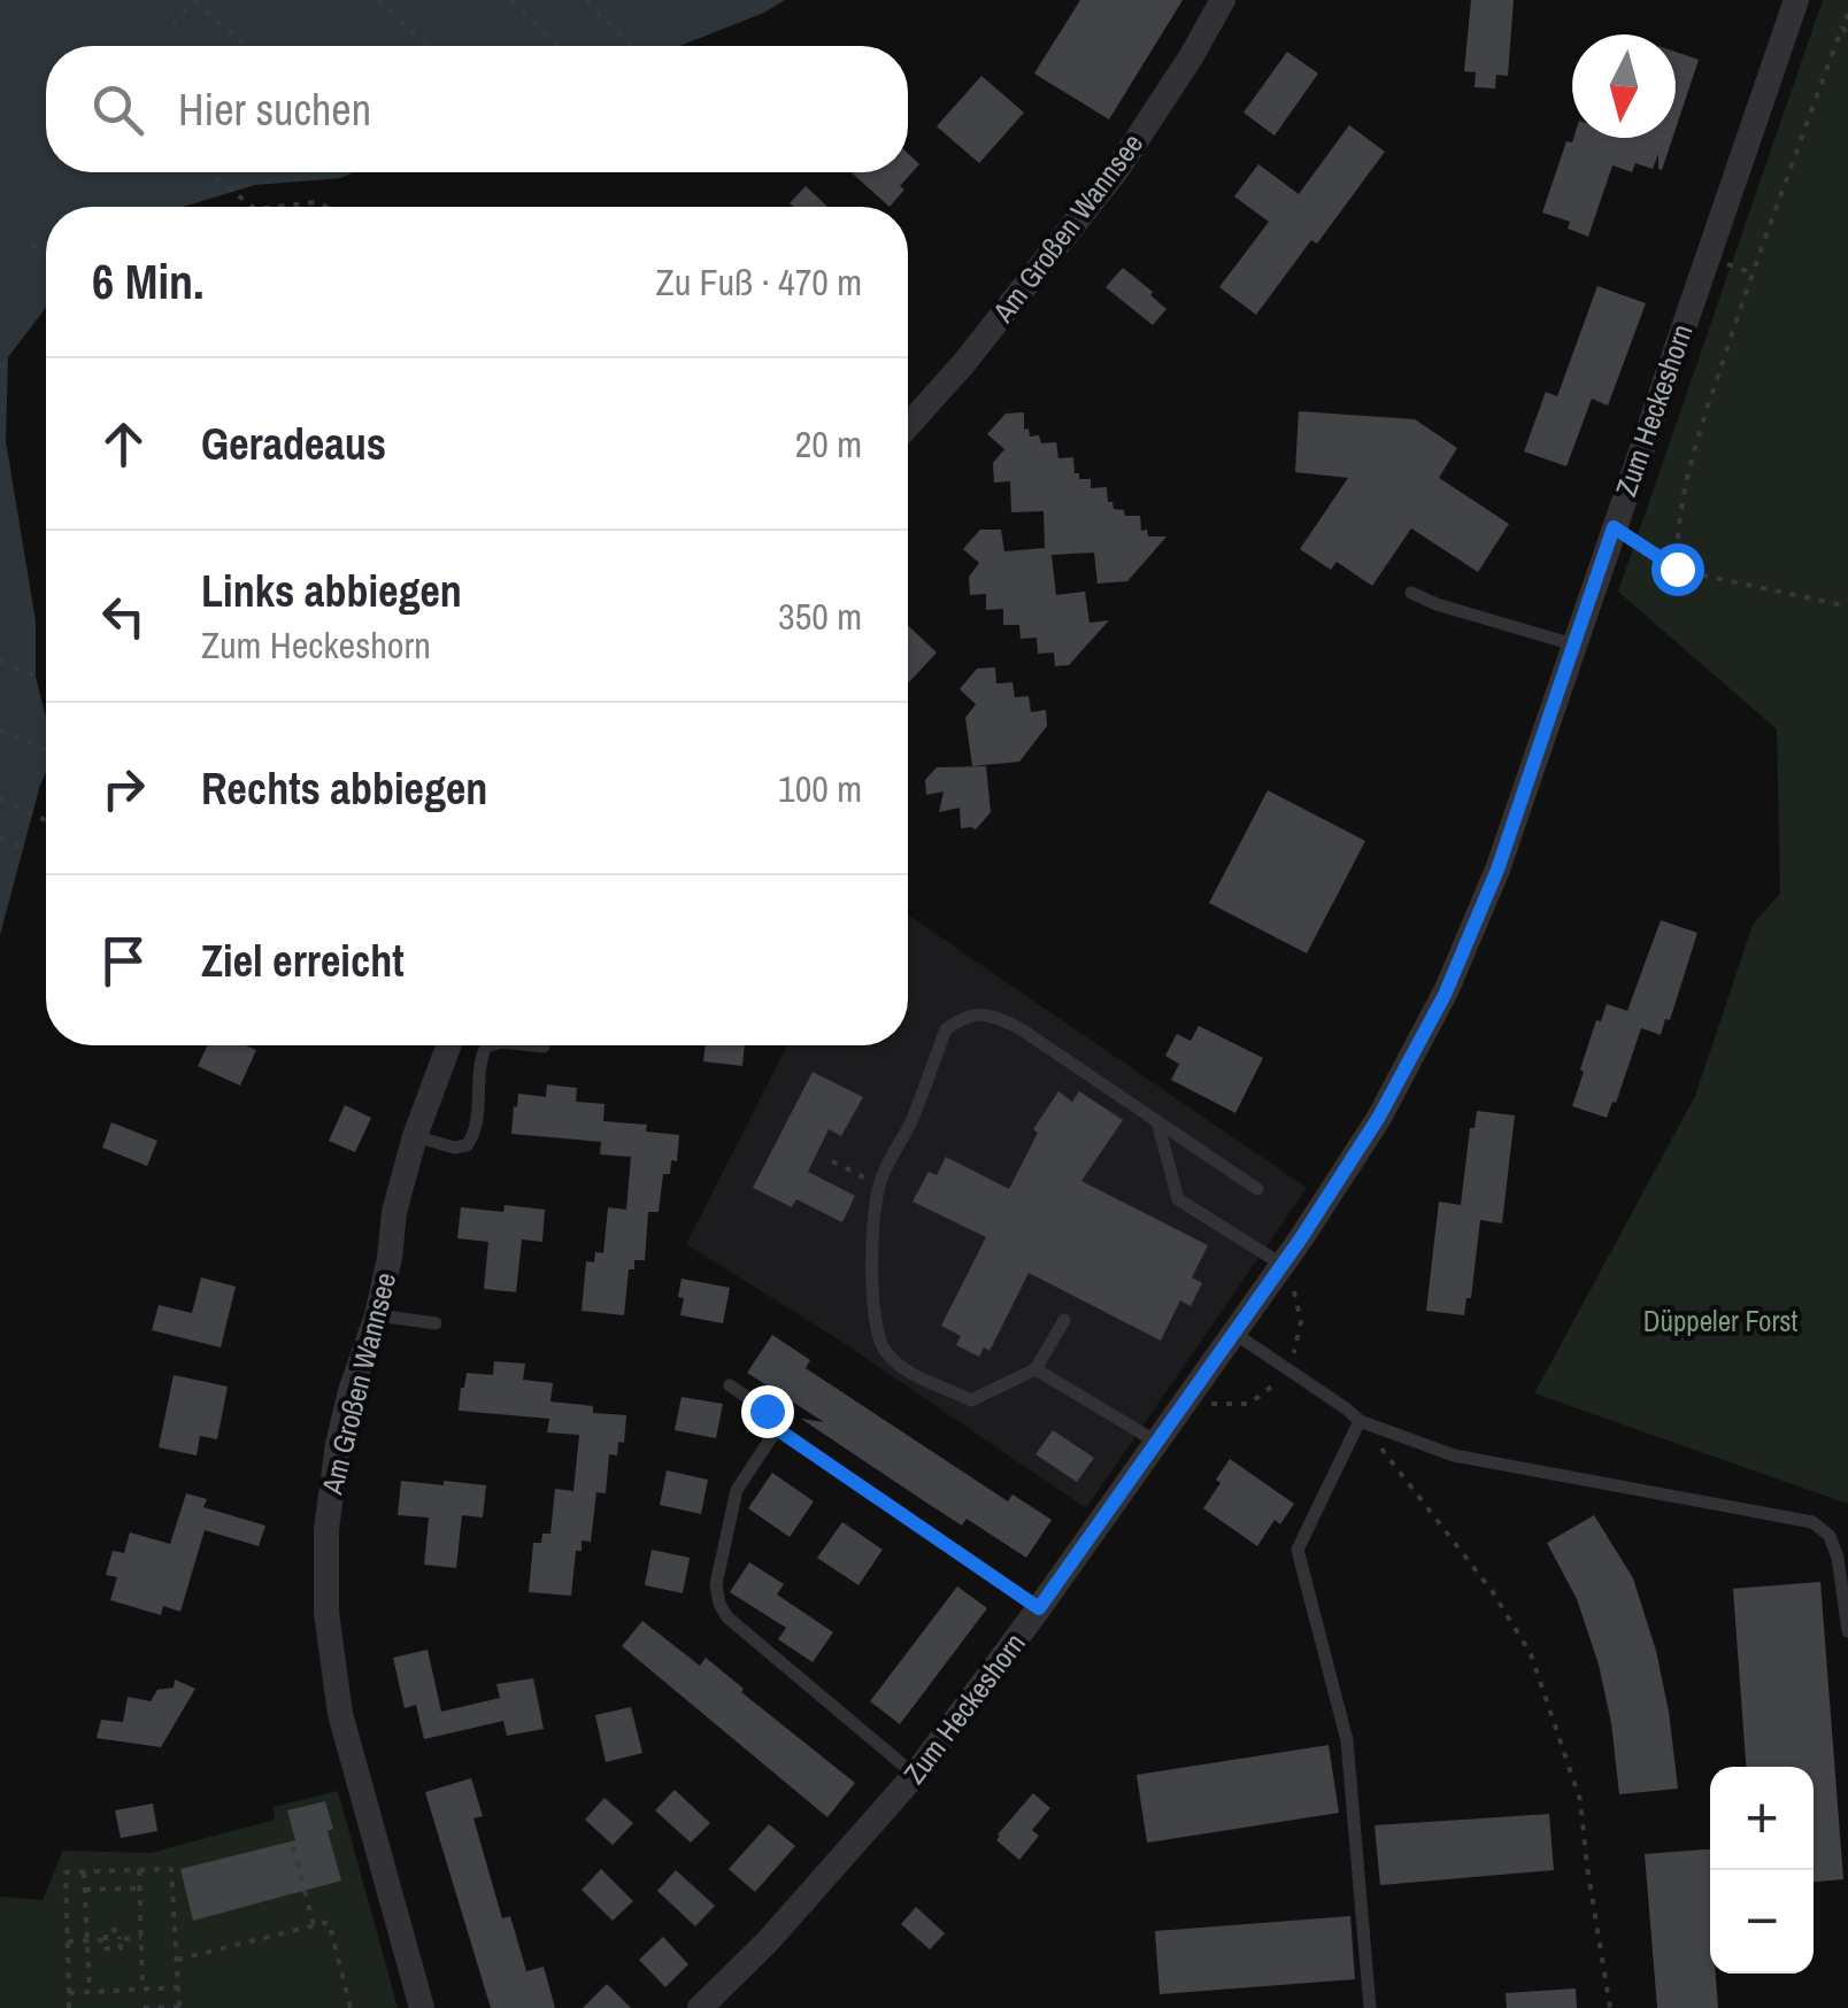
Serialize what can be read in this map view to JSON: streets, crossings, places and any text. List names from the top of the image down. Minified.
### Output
{"streets":{"street":["Am Großen Wannsee","Zum Heckeshorn"]},"parks":["Düppeler Forst"],"north":"bottom","page":{"search":"Hier suchen","heading":["6 Min.","Zu Fuß · 470 m"],"list":[["Geradeaus","20 m"],["Links abbiegen","Zum Heckeshorn","350 m"],["Rechts abbiegen","100 m"],"Ziel erreicht"],"map_buttons":["+","−"]}}
